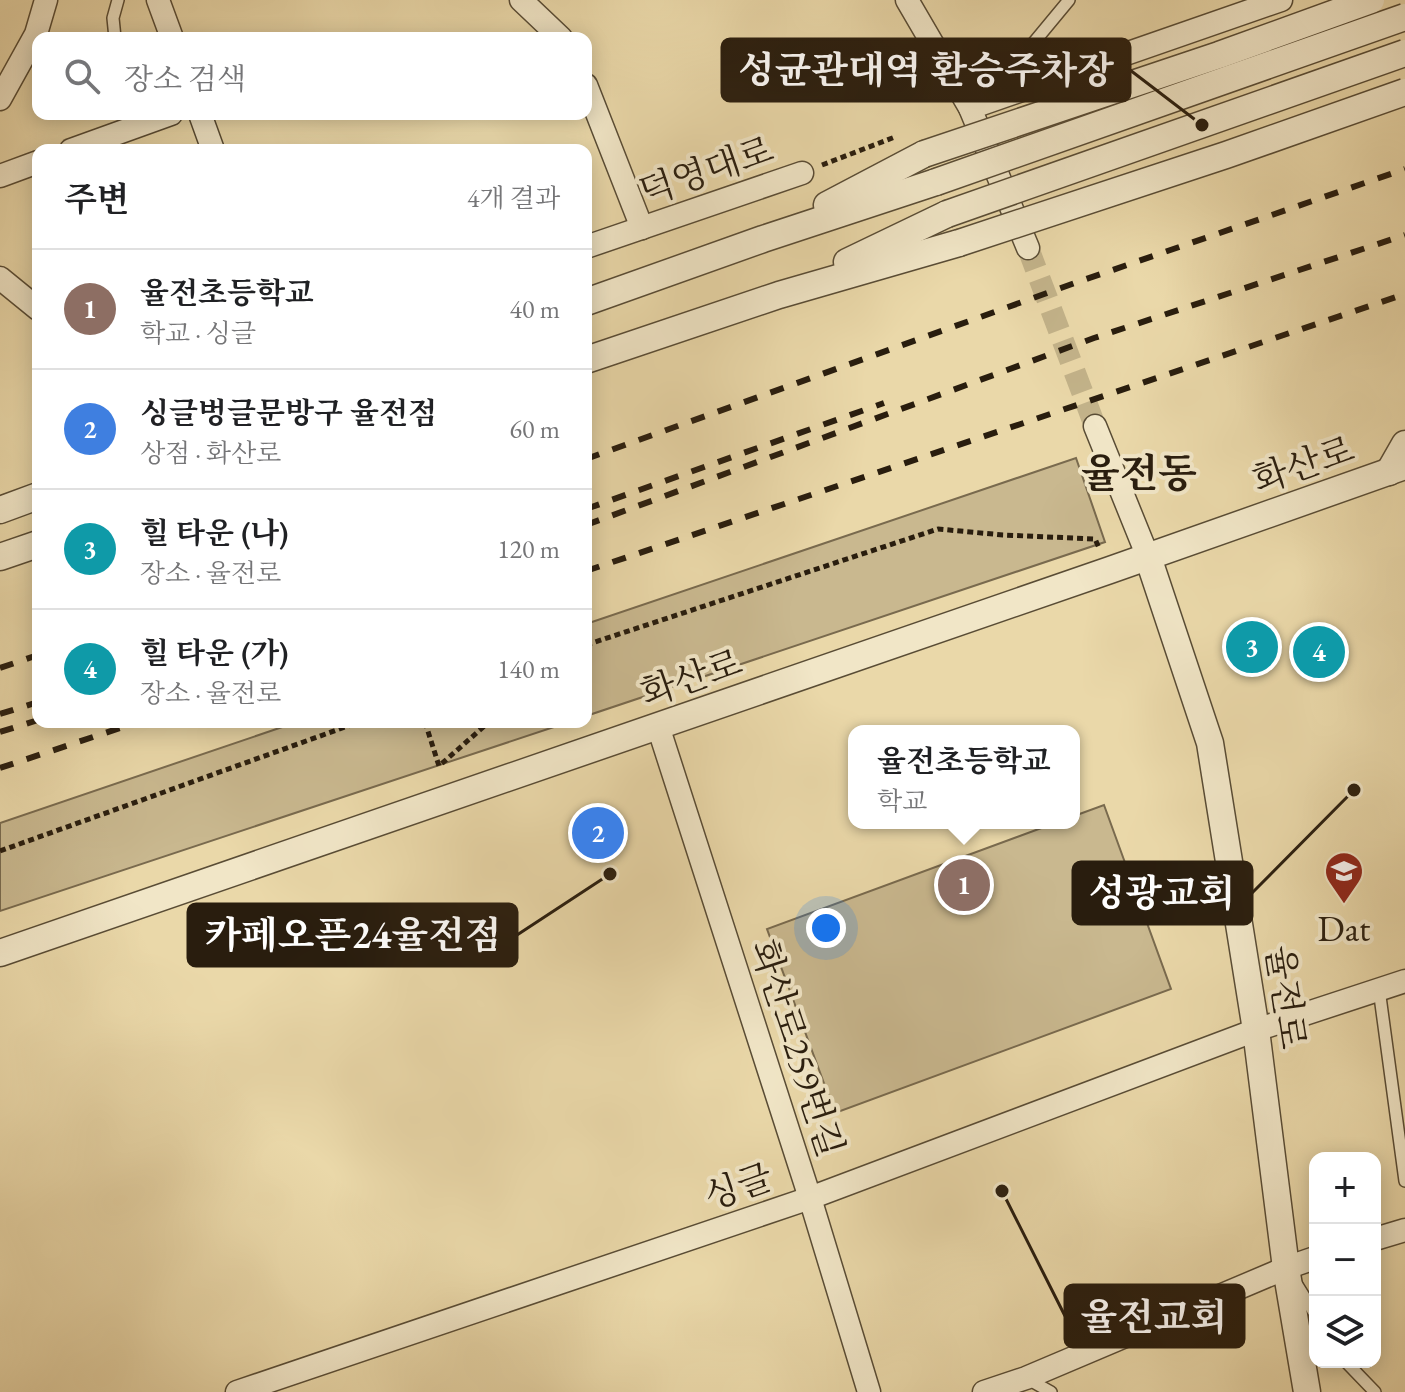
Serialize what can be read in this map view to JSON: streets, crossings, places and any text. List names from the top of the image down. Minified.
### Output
{"streets":{"street":["덕영대로","화산로","율전로","화산로259번길","싱글"]},"crossings":[["화산로","율전로"],["화산로","화산로259번길"],["율전로","싱글"],["화산로259번길","싱글"]],"districts":["율전동"],"places":{"other":["성균관대역 환승주차장","성광교회","카페오픈24율전점","율전교회"],"school or university":["Dat"]},"page":{"search":"장소 검색","heading":["주변","4개 결과"],"list":[{"mark":"1","name":"율전초등학교","note":"학교 · 싱글","value":"40 m"},{"mark":"2","name":"싱글벙글문방구 율전점","note":"상점 · 화산로","value":"60 m"},{"mark":"3","name":"힐 타운 (나)","note":"장소 · 율전로","value":"120 m"},{"mark":"4","name":"힐 타운 (가)","note":"장소 · 율전로","value":"140 m"}],"pins":["3","4","2","1"],"popup":["율전초등학교","학교"],"map_buttons":["+","−"]}}
